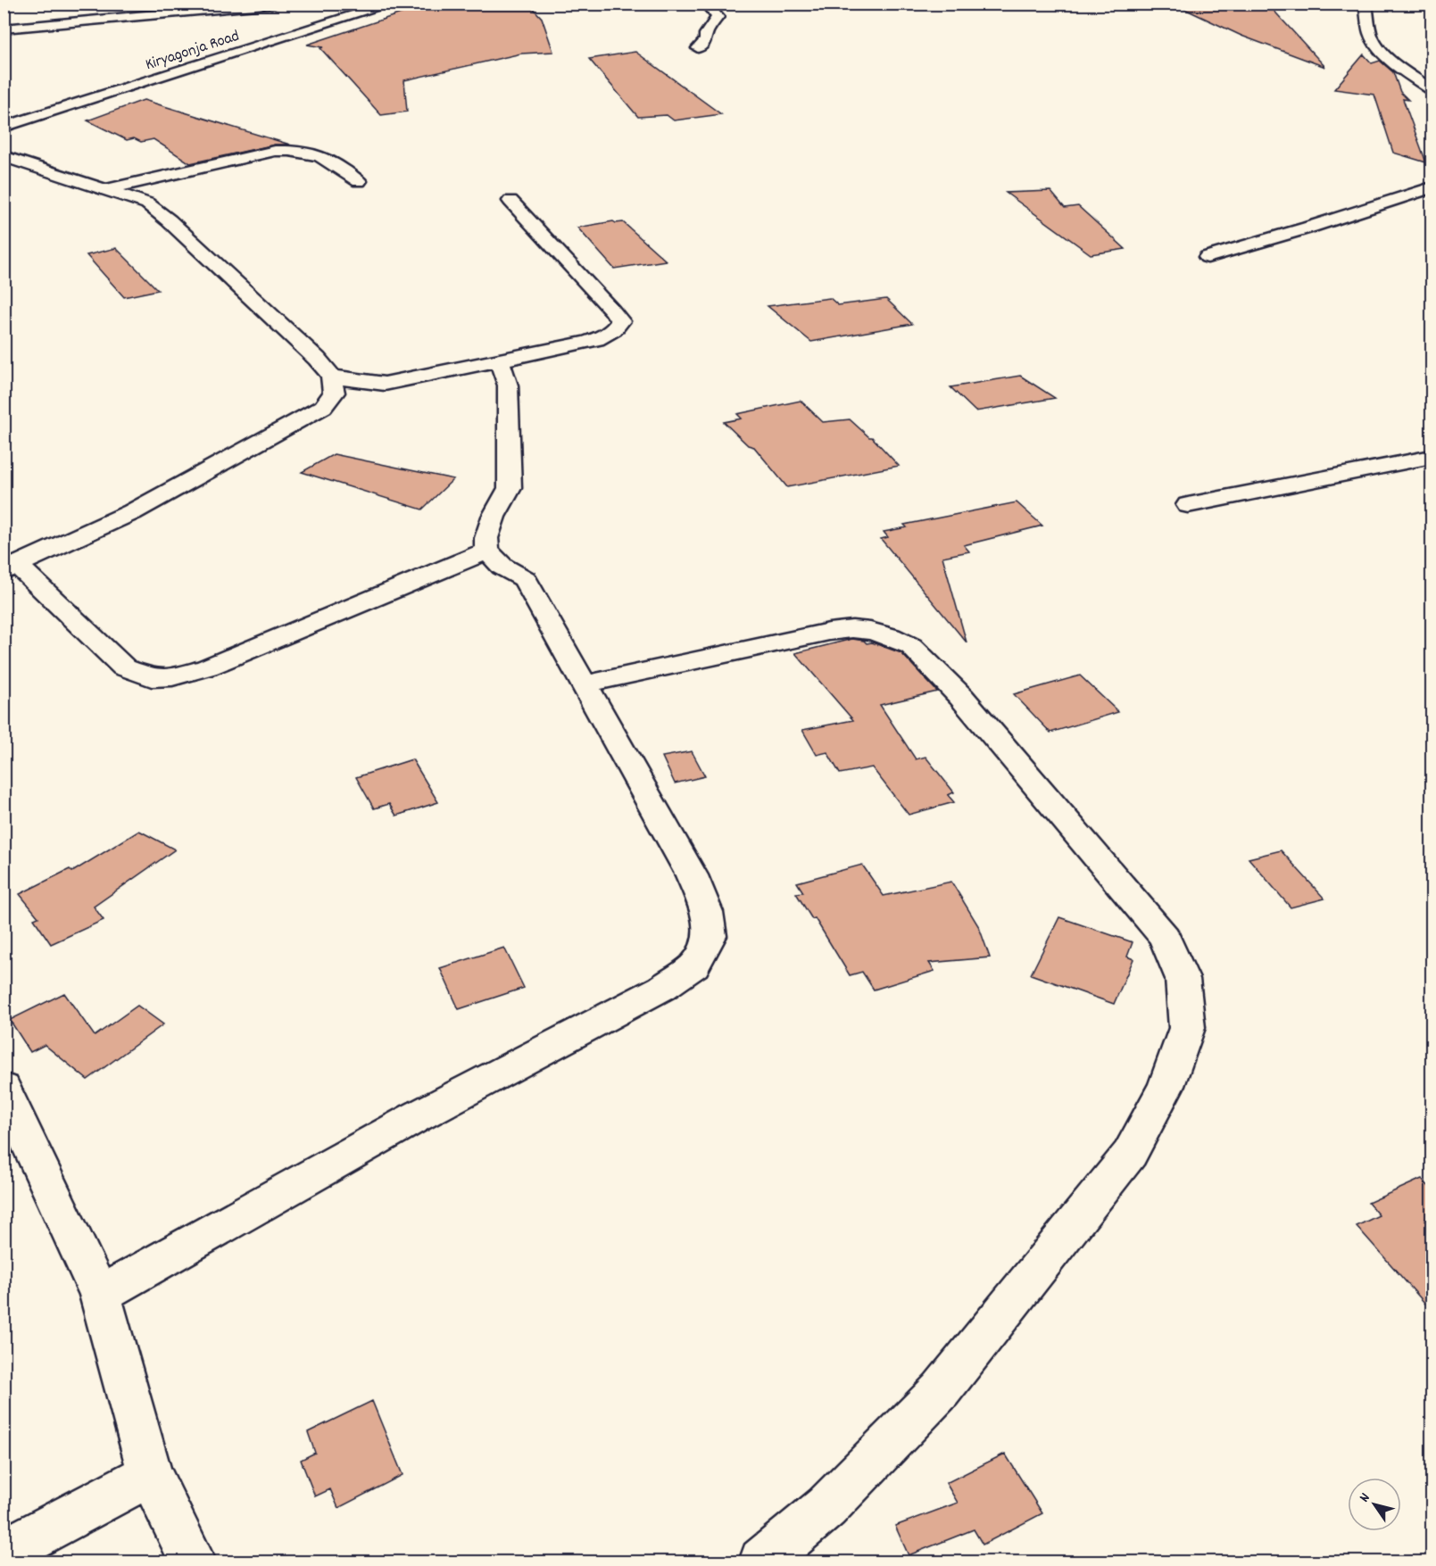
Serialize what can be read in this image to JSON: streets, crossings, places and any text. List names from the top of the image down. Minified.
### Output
{"streets":{"street":["Kiryagonja Road"]},"north":"top left"}
